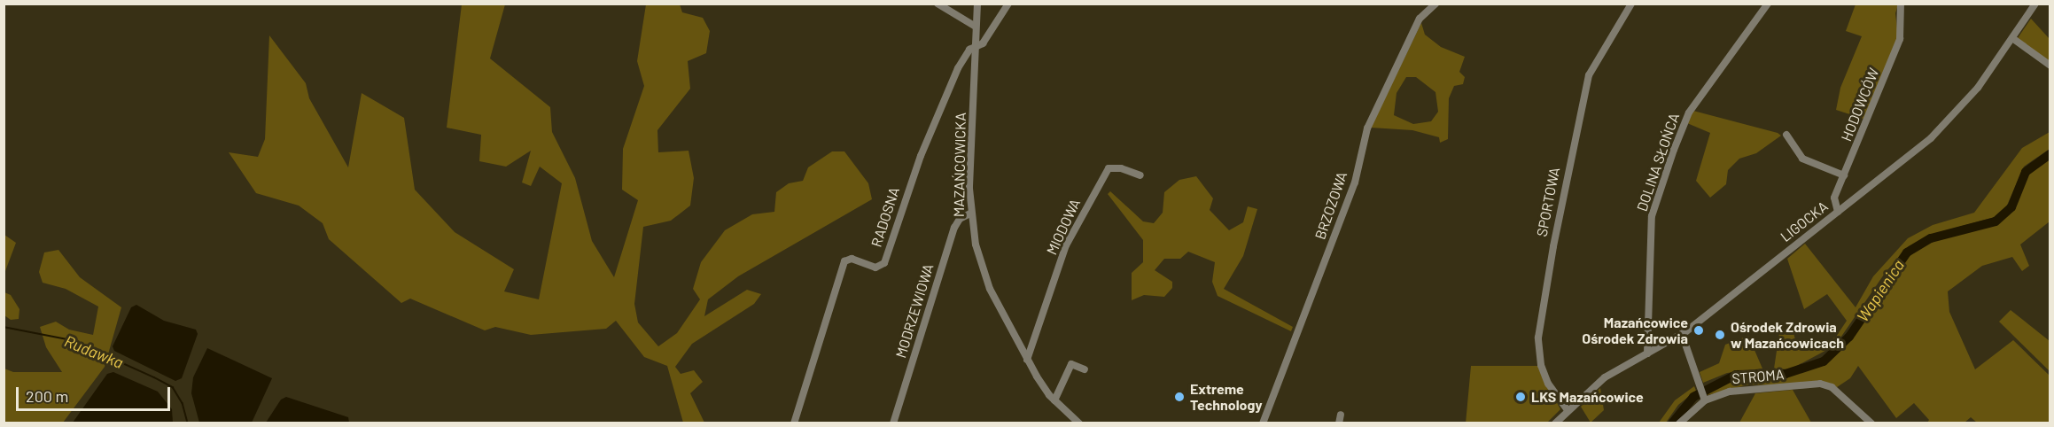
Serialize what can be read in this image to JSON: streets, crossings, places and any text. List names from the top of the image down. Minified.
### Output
{"streets":{"street":["HODOWCÓW","DOLINA SŁOŃCA","MAZAŃCOWICKA","SPORTOWA","BRZOZOWA","RADOSNA","LIGOCKA","MIODOWA","MODRZEWIOWA","STROMA"]},"crossings":[["HODOWCÓW","LIGOCKA"],["DOLINA SŁOŃCA","LIGOCKA"],["MAZAŃCOWICKA","RADOSNA"],["MAZAŃCOWICKA","MIODOWA"],["MAZAŃCOWICKA","MODRZEWIOWA"],["SPORTOWA","LIGOCKA"]],"water":["Wapienica","Rudawka"],"places":["Mazańcowice Ośrodek Zdrowia","Ośrodek Zdrowia w Mazańcowicach","Extreme Technology","LKS Mazańcowice"],"scale_bar":"200 m"}
